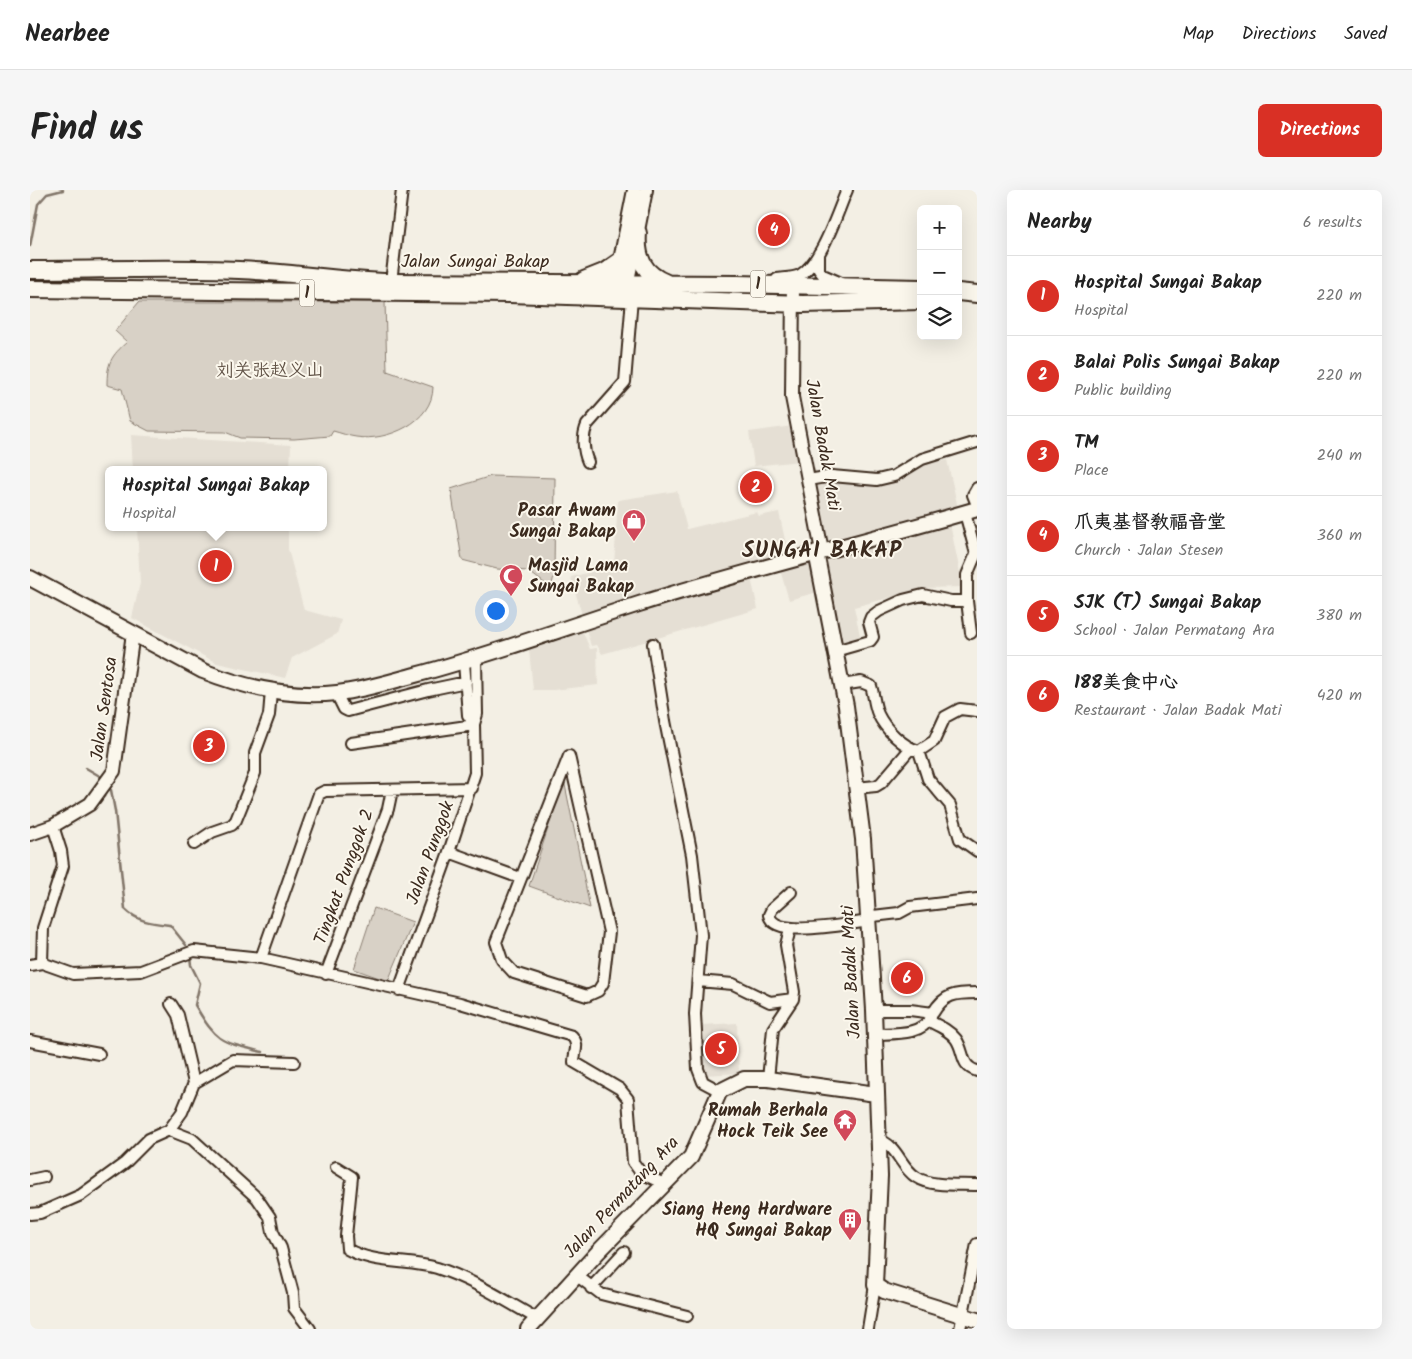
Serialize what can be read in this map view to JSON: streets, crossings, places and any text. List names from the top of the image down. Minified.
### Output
{"streets":{"highway":["Jalan Sungai Bakap","1"],"main road":["Jalan Badak Mati","Jalan Permatang Ara"],"street":["Jalan Sentosa","Jalan Punggok","Tingkat Punggok 2"]},"crossings":[["Jalan Sungai Bakap","Jalan Badak Mati"]],"districts":["SUNGAI BAKAP"],"parks":["刘关张赵义山"],"places":{"shop":["Pasar Awam Sungai Bakap"],"mosque":["Masjid Lama Sungai Bakap"],"temple":["Rumah Berhala Hock Teik See"],"building":["Siang Heng Hardware HQ Sungai Bakap"]},"page":{"header":"Nearbee","nav":["Map","Directions","Saved"],"title":"Find us","buttons":"Directions","heading":["Nearby","6 results"],"map_buttons":["+","−"],"pins":["4","2","1","3","6","5"],"list":[{"mark":"1","name":"Hospital Sungai Bakap","note":"Hospital","value":"220 m"},{"mark":"2","name":"Balai Polis Sungai Bakap","note":"Public building","value":"220 m"},{"mark":"3","name":"TM","note":"Place","value":"240 m"},{"mark":"4","name":"爪夷基督教福音堂","note":"Church · Jalan Stesen","value":"360 m"},{"mark":"5","name":"SJK (T) Sungai Bakap","note":"School · Jalan Permatang Ara","value":"380 m"},{"mark":"6","name":"188美食中心","note":"Restaurant · Jalan Badak Mati","value":"420 m"}],"popup":["Hospital Sungai Bakap","Hospital"]}}
